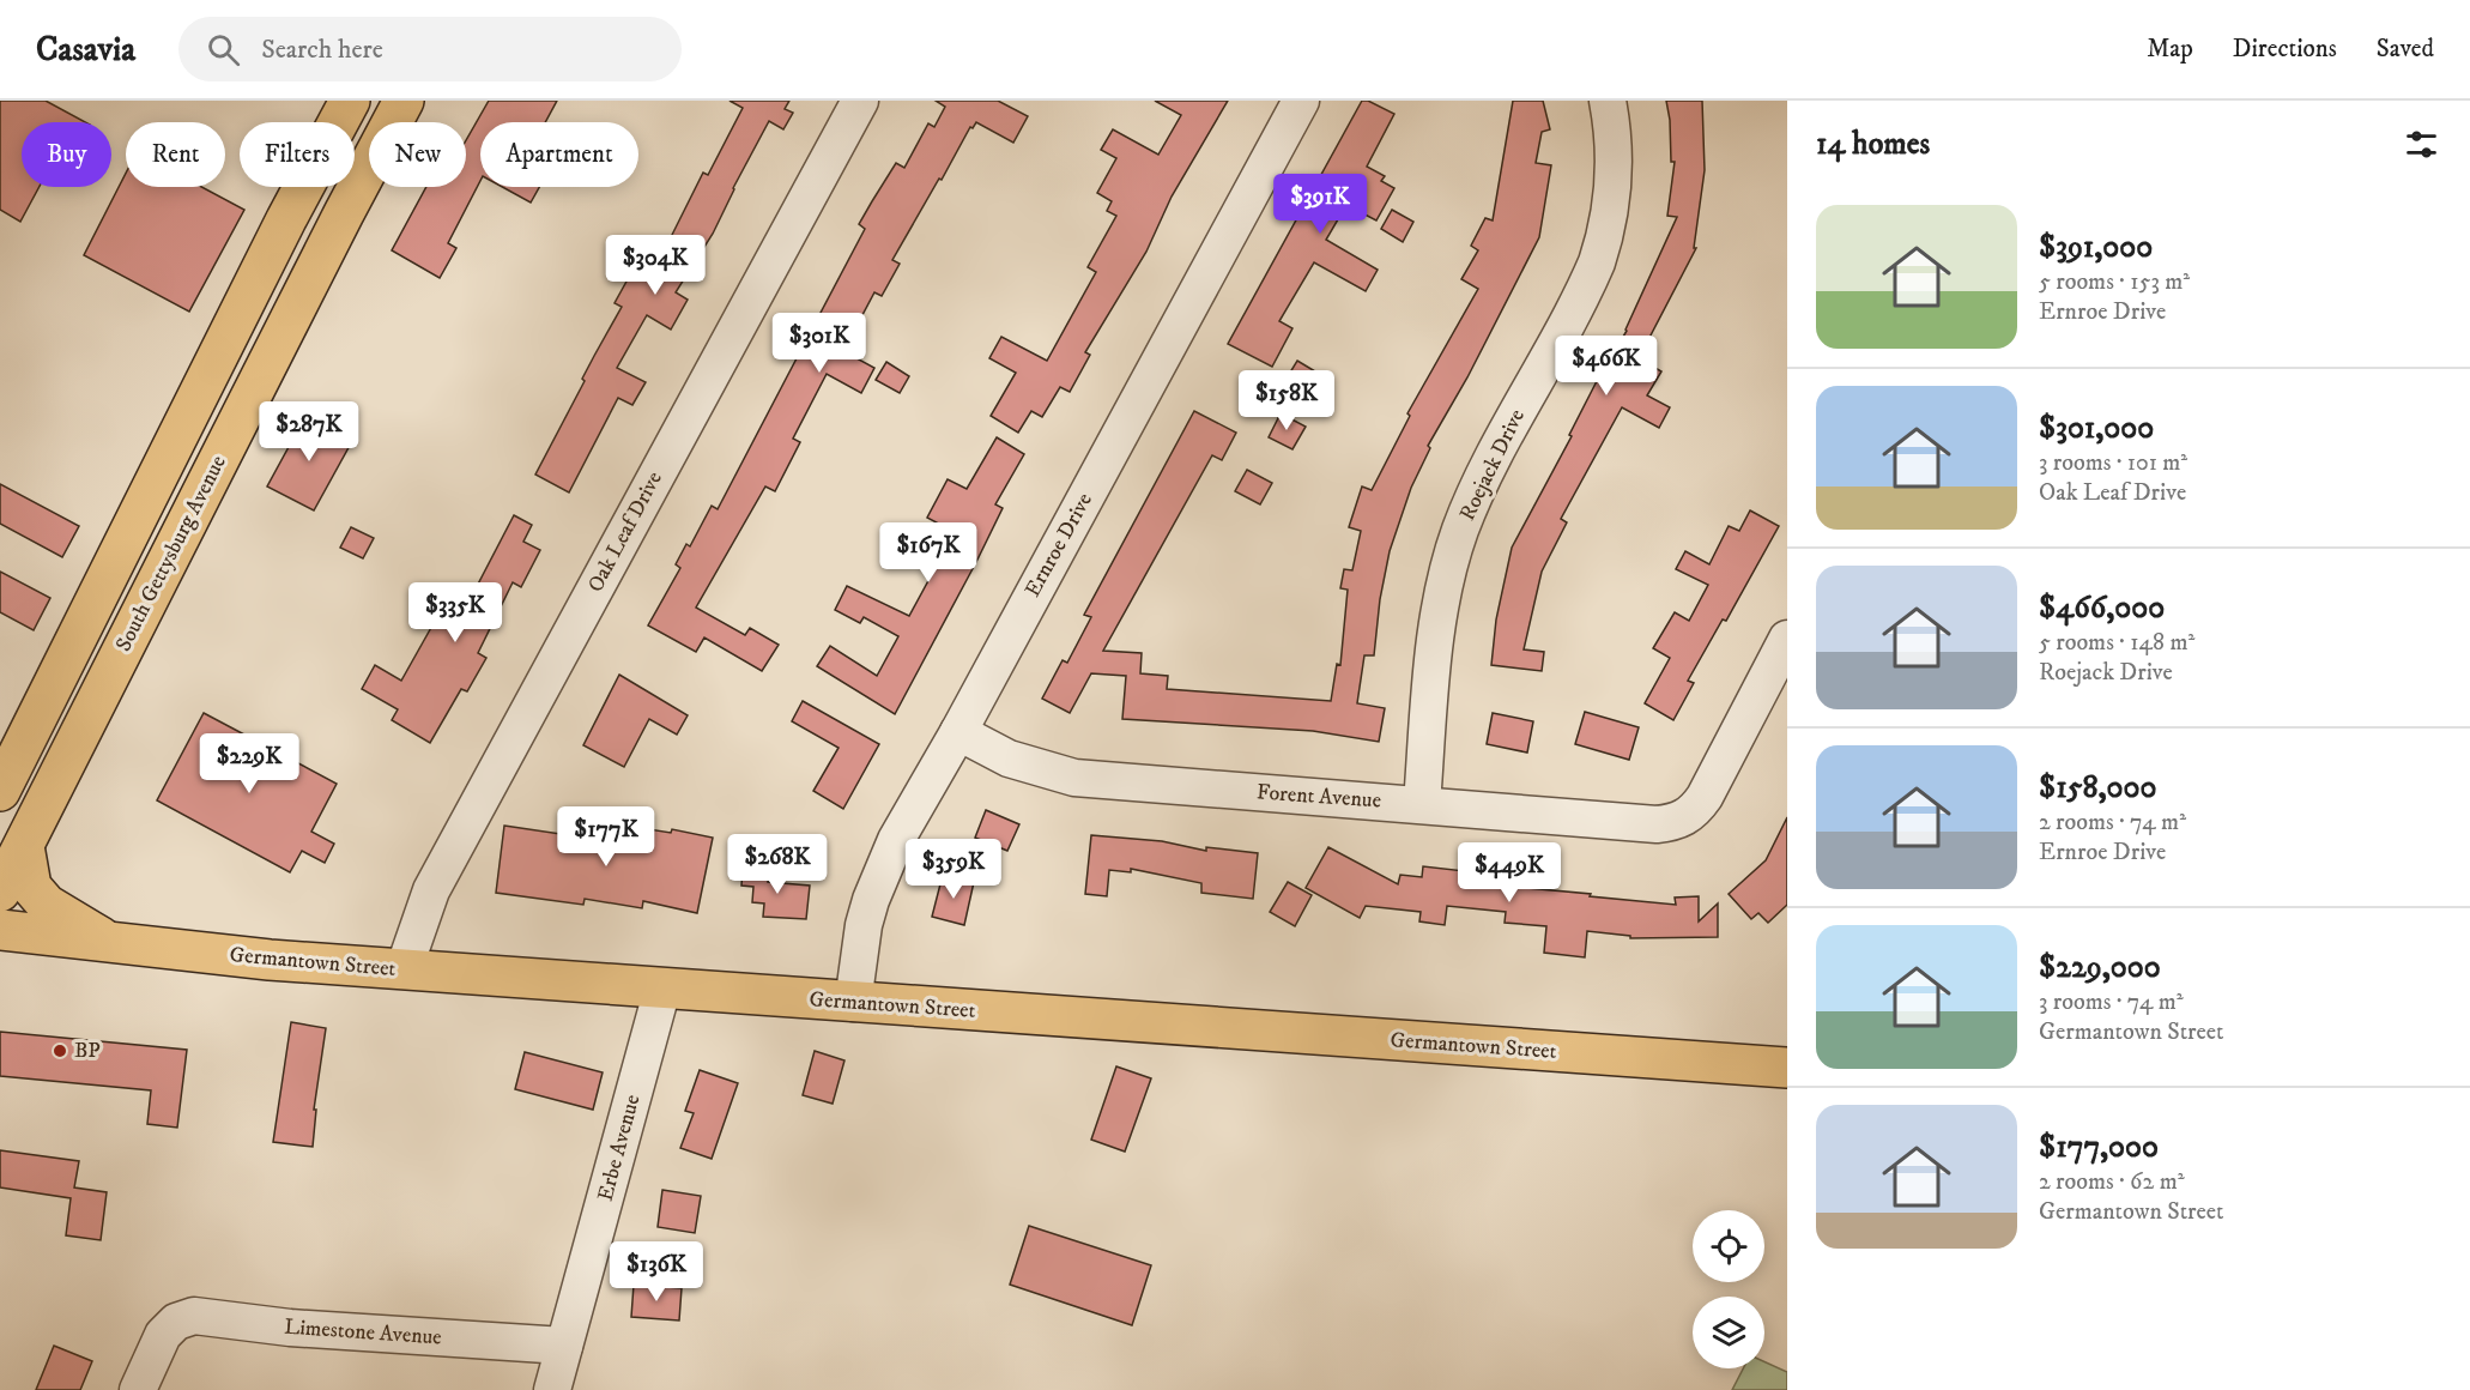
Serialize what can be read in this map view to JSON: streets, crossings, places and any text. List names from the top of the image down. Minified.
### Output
{"streets":{"main road":["South Gettysburg Avenue","Germantown Street"],"street":["Roejack Drive","Oak Leaf Drive","Ernroe Drive","Forent Avenue","Erbe Avenue","Limestone Avenue"]},"crossings":[["Roejack Drive","Forent Avenue"],["Oak Leaf Drive","Germantown Street"],["Ernroe Drive","Forent Avenue"],["Ernroe Drive","Germantown Street"],["Germantown Street","Erbe Avenue"],["Erbe Avenue","Limestone Avenue"]],"places":["BP"],"page":{"header":"Casavia","search":"Search here","nav":["Map","Directions","Saved"],"heading":"14 homes","chip":["Buy","Rent","Filters","New","Apartment"],"price":["$391K","$304K","$301K","$466K","$158K","$287K","$167K","$335K","$229K","$177K","$268K","$359K","$449K","$136K"],"list":[{"name":"$391,000","note":"5 rooms · 153 m² · Ernroe Drive"},{"name":"$301,000","note":"3 rooms · 101 m² · Oak Leaf Drive"},{"name":"$466,000","note":"5 rooms · 148 m² · Roejack Drive"},{"name":"$158,000","note":"2 rooms · 74 m² · Ernroe Drive"},{"name":"$229,000","note":"3 rooms · 74 m² · Germantown Street"},{"name":"$177,000","note":"2 rooms · 62 m² · Germantown Street"}]}}
